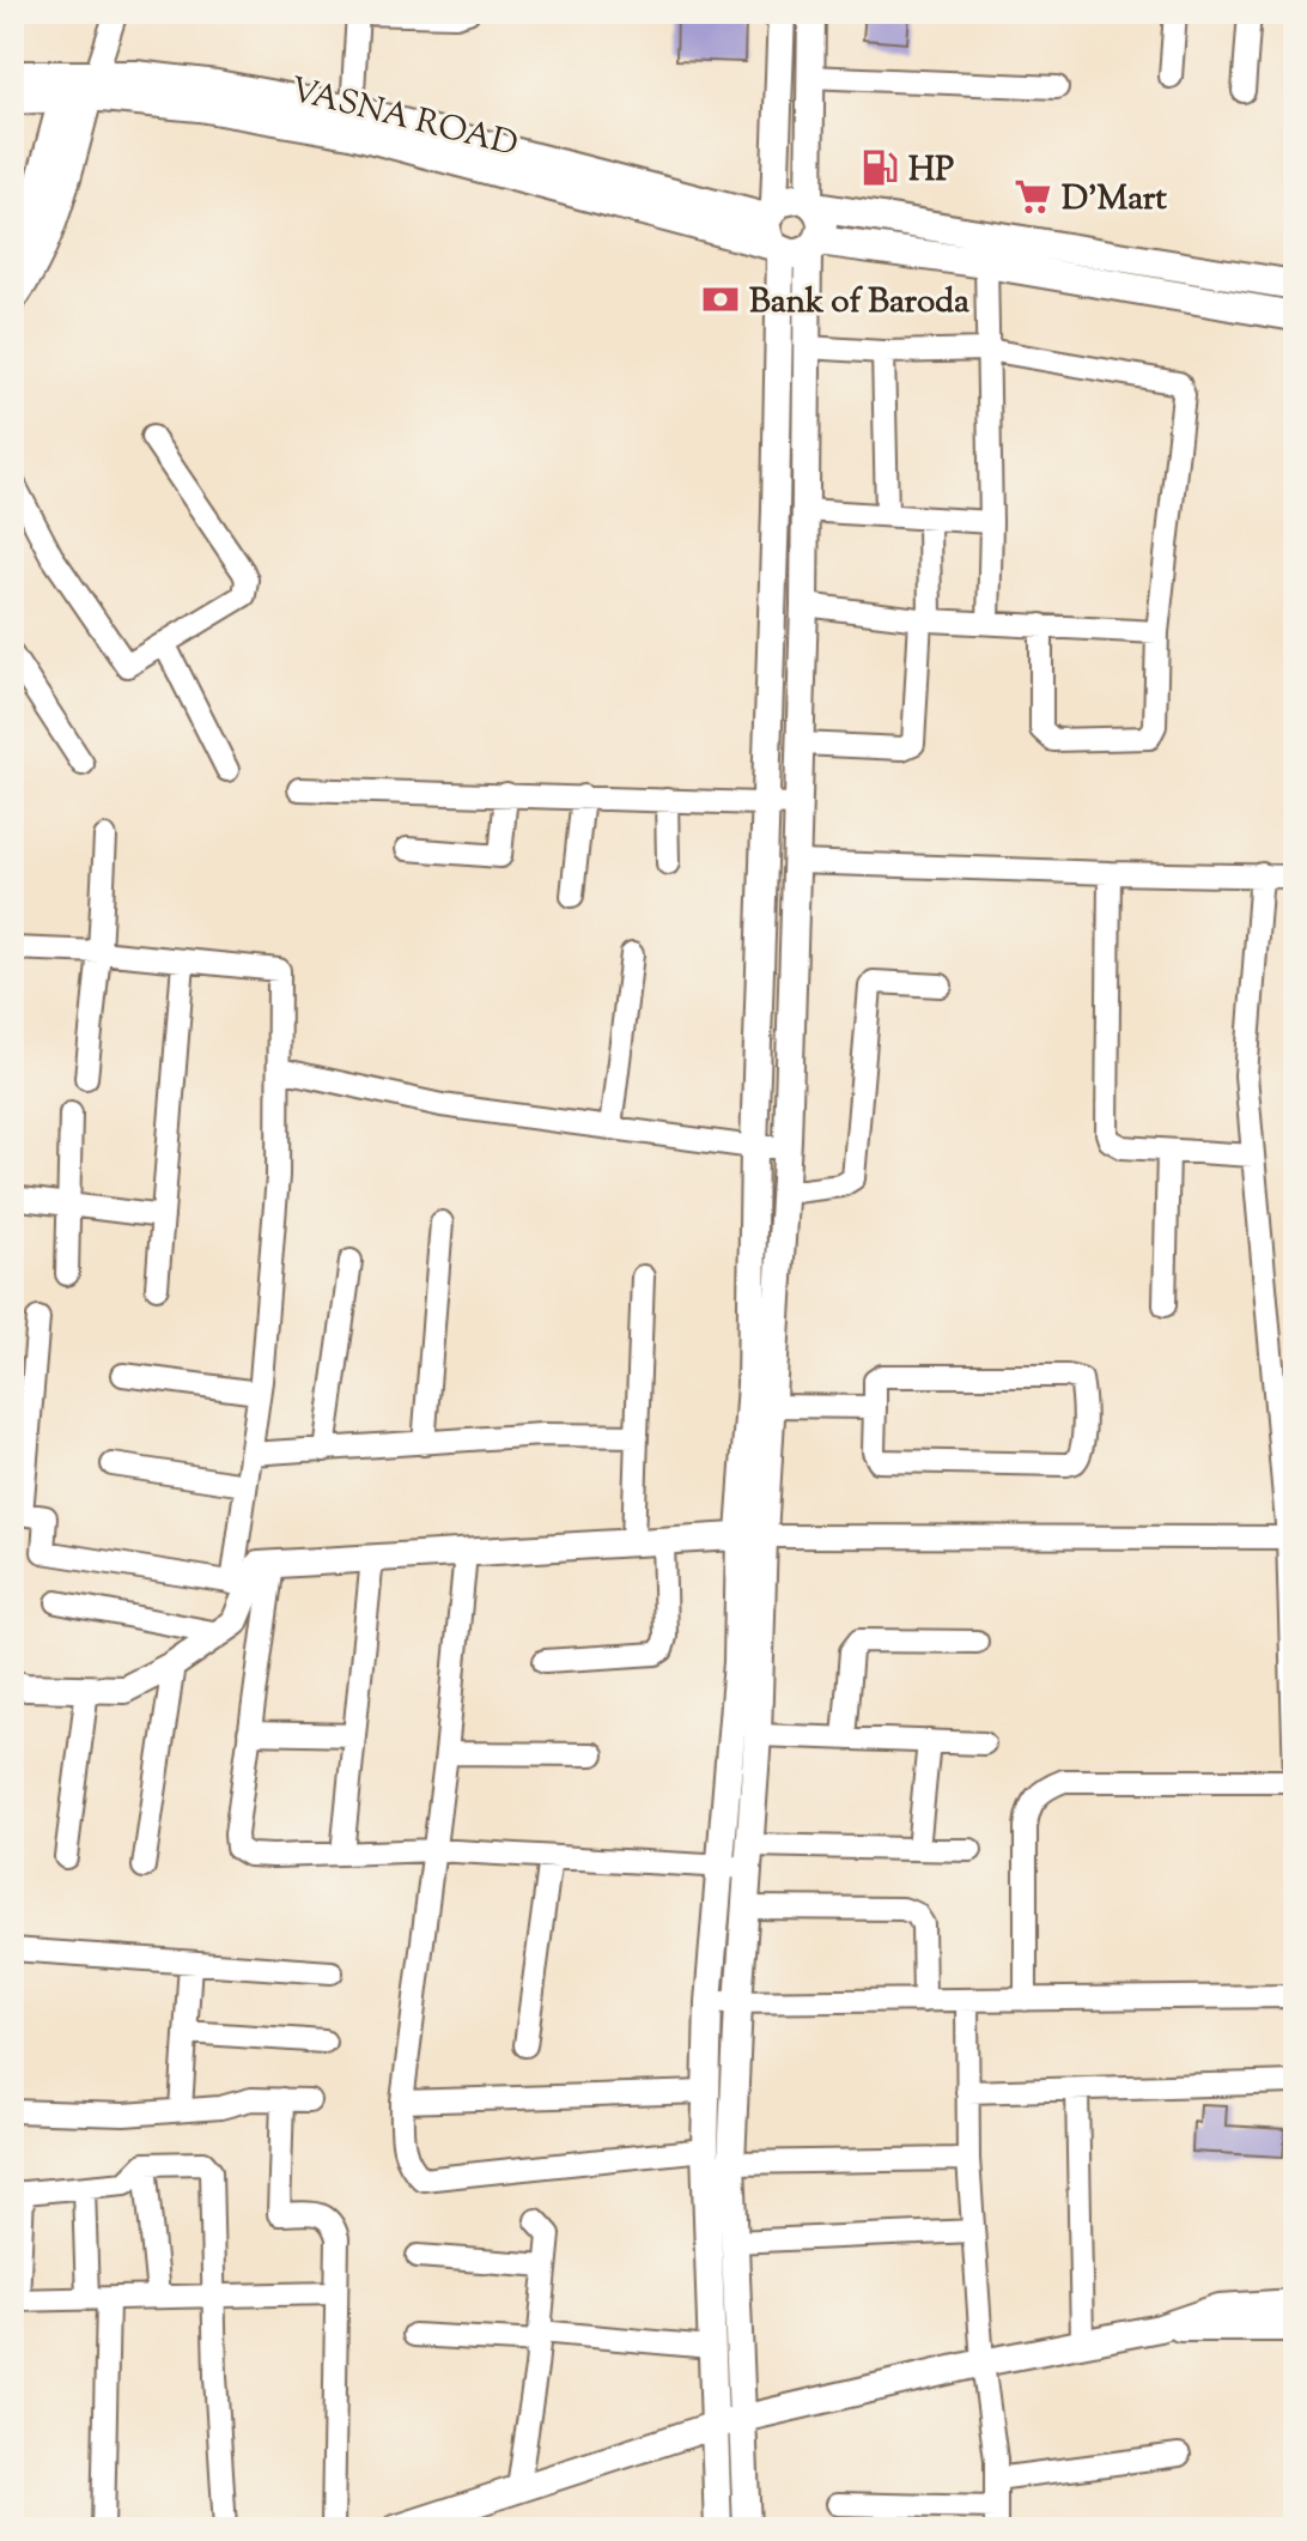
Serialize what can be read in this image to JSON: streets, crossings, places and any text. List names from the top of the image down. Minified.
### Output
{"streets":{"main road":["VASNA ROAD"]},"places":{"fuel station":["HP"],"supermarket":["D'Mart"],"bank":["Bank of Baroda"]}}
